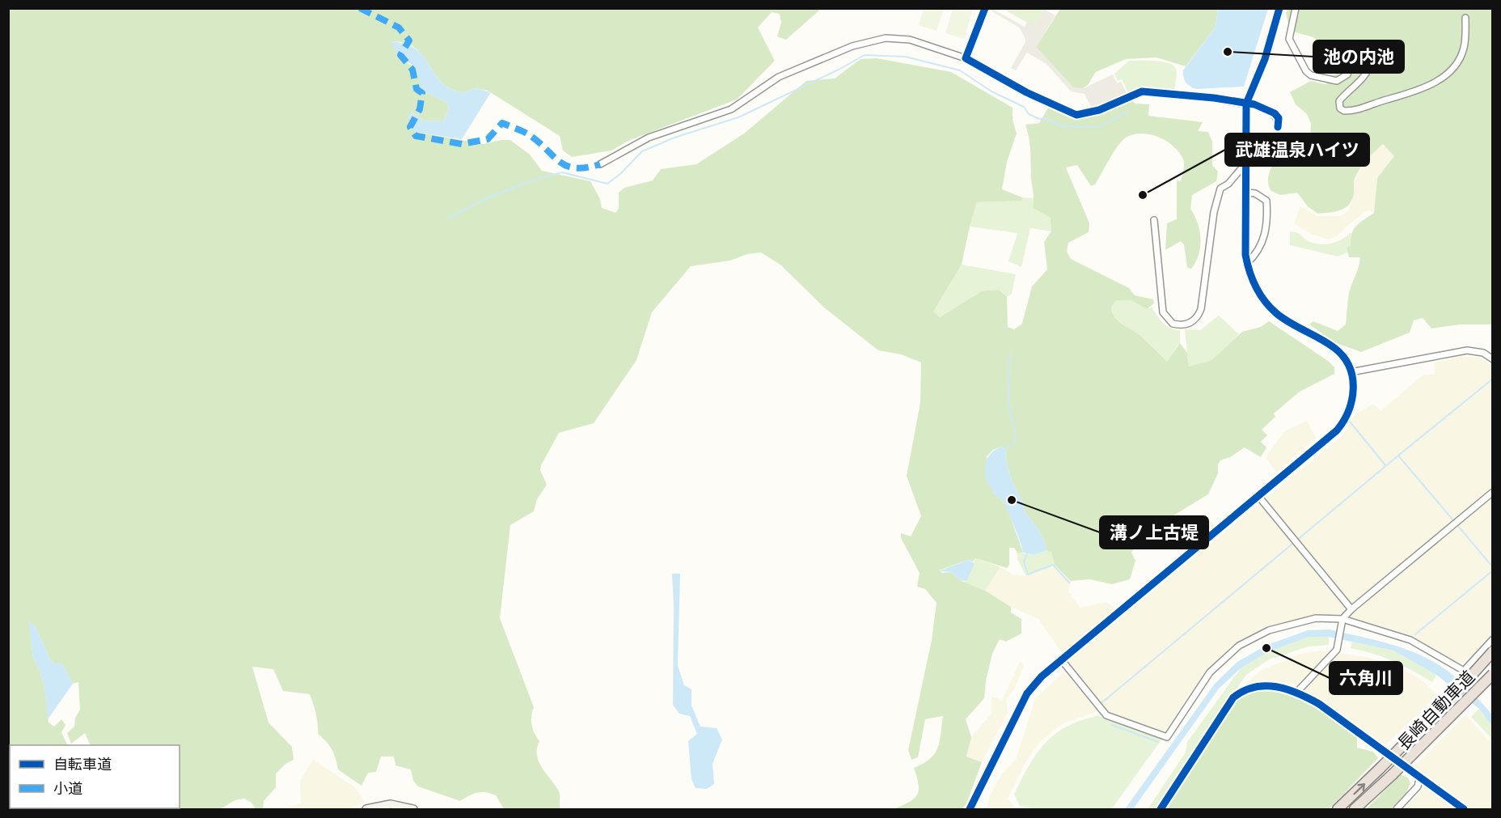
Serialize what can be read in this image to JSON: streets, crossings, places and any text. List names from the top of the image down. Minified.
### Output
{"streets":{"highway":["長崎自動車道"]},"places":["池の内池","武雄温泉ハイツ","溝ノ上古堤","六角川"],"legend":["自転車道","小道"]}
